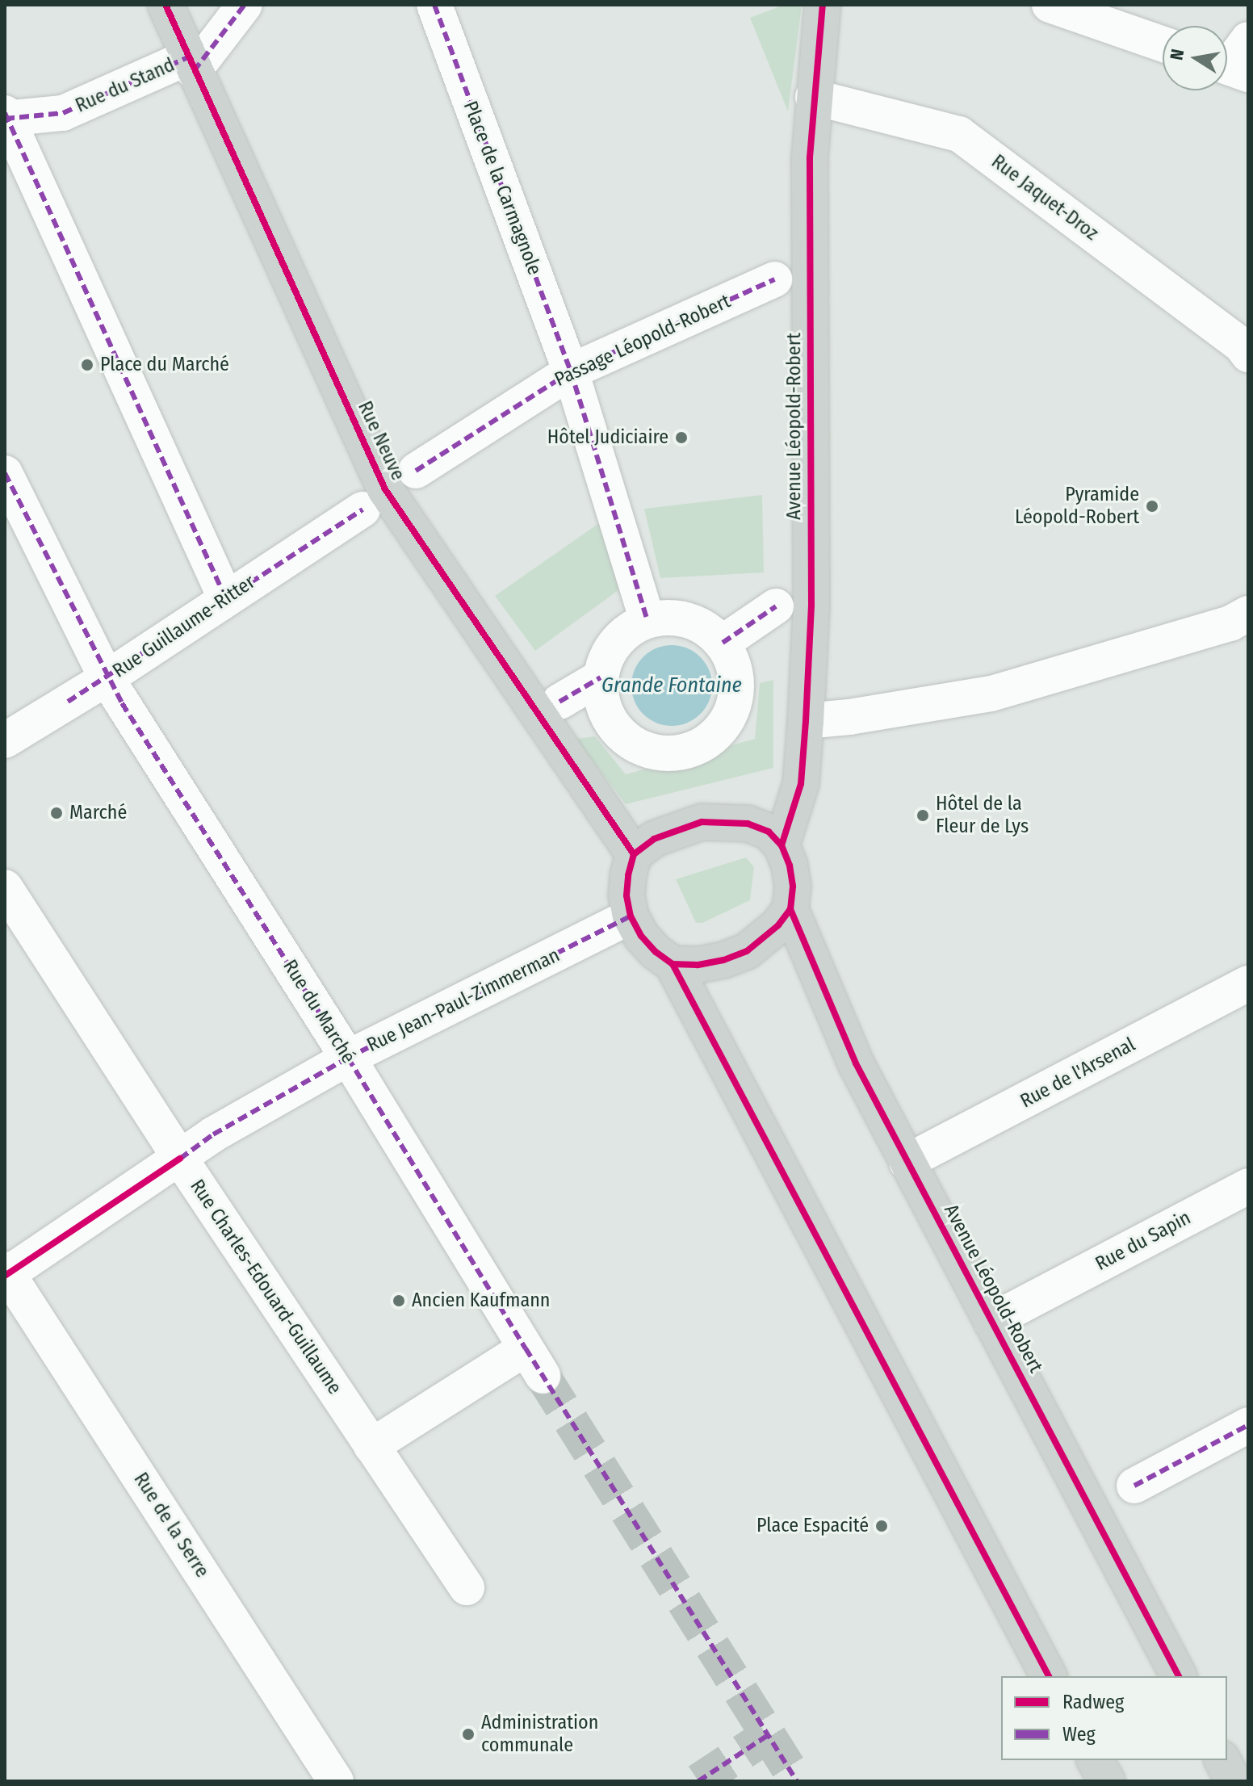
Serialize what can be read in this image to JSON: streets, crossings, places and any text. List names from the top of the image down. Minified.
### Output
{"streets":{"main road":["Avenue Léopold-Robert","Rue Neuve"],"street":["Rue du Stand","Place de la Carmagnole","Rue Jaquet-Droz","Passage Léopold-Robert","Rue Guillaume-Ritter","Rue Jean-Paul-Zimmerman","Rue du Marché","Rue de l'Arsenal","Rue du Sapin","Rue Charles-Edouard-Guillaume","Rue de la Serre"]},"crossings":[["Rue du Stand","Rue Neuve"],["Place de la Carmagnole","Passage Léopold-Robert"],["Rue Jaquet-Droz","Avenue Léopold-Robert"],["Avenue Léopold-Robert","Rue Neuve"],["Avenue Léopold-Robert","Rue Jean-Paul-Zimmerman"],["Avenue Léopold-Robert","Rue de l'Arsenal"],["Avenue Léopold-Robert","Rue du Sapin"],["Rue Neuve","Rue Jean-Paul-Zimmerman"],["Rue Guillaume-Ritter","Rue du Marché"],["Rue Jean-Paul-Zimmerman","Rue du Marché"],["Rue Jean-Paul-Zimmerman","Rue Charles-Edouard-Guillaume"],["Rue Jean-Paul-Zimmerman","Rue de la Serre"],["Rue du Marché","Rue Charles-Edouard-Guillaume"]],"water":["Grande Fontaine"],"places":["Place du Marché","Hôtel Judiciaire","Pyramide Léopold-Robert","Marché","Hôtel de la Fleur de Lys","Ancien Kaufmann","Place Espacité","Administration communale"],"legend":["Radweg","Weg"],"north":"left"}
